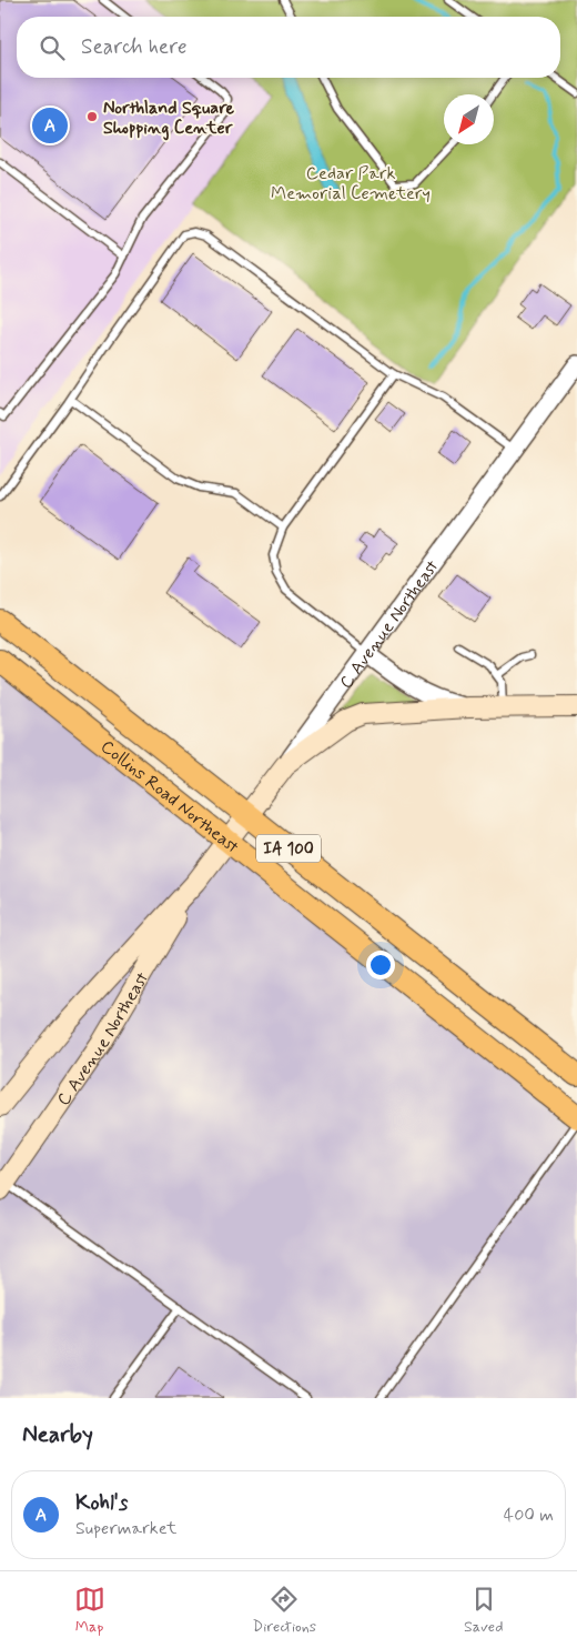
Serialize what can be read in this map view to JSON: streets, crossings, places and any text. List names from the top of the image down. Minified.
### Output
{"streets":{"highway":["Collins Road Northeast","IA 100"],"main road":["C Avenue Northeast"]},"crossings":[["C Avenue Northeast","Collins Road Northeast"]],"parks":["Cedar Park Memorial Cemetery"],"places":["Northland Square Shopping Center"],"north":"bottom left","page":{"search":"Search here","pins":"A","heading":"Nearby","list":[{"mark":"A","name":"Kohl's","note":"Supermarket","value":"400 m"}],"nav":["Map","Directions","Saved"]}}
